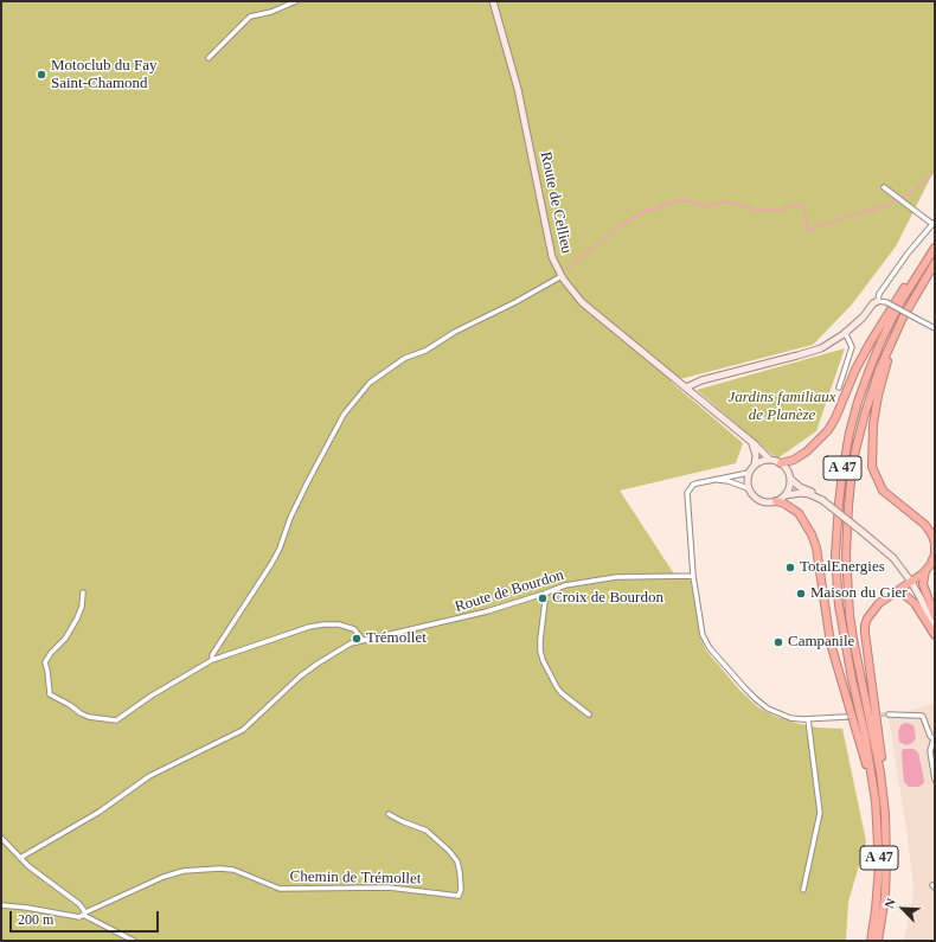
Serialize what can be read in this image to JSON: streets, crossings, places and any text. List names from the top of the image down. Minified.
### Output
{"streets":{"highway":["A 47"],"main road":["Route de Cellieu"],"street":["Route de Bourdon","Chemin de Trémollet"]},"parks":["Jardins familiaux de Planèze"],"places":["Motoclub du Fay Saint-Chamond","TotalEnergies","Maison du Gier","Croix de Bourdon","Trémollet","Campanile"],"scale_bar":"200 m","north":"top left"}
